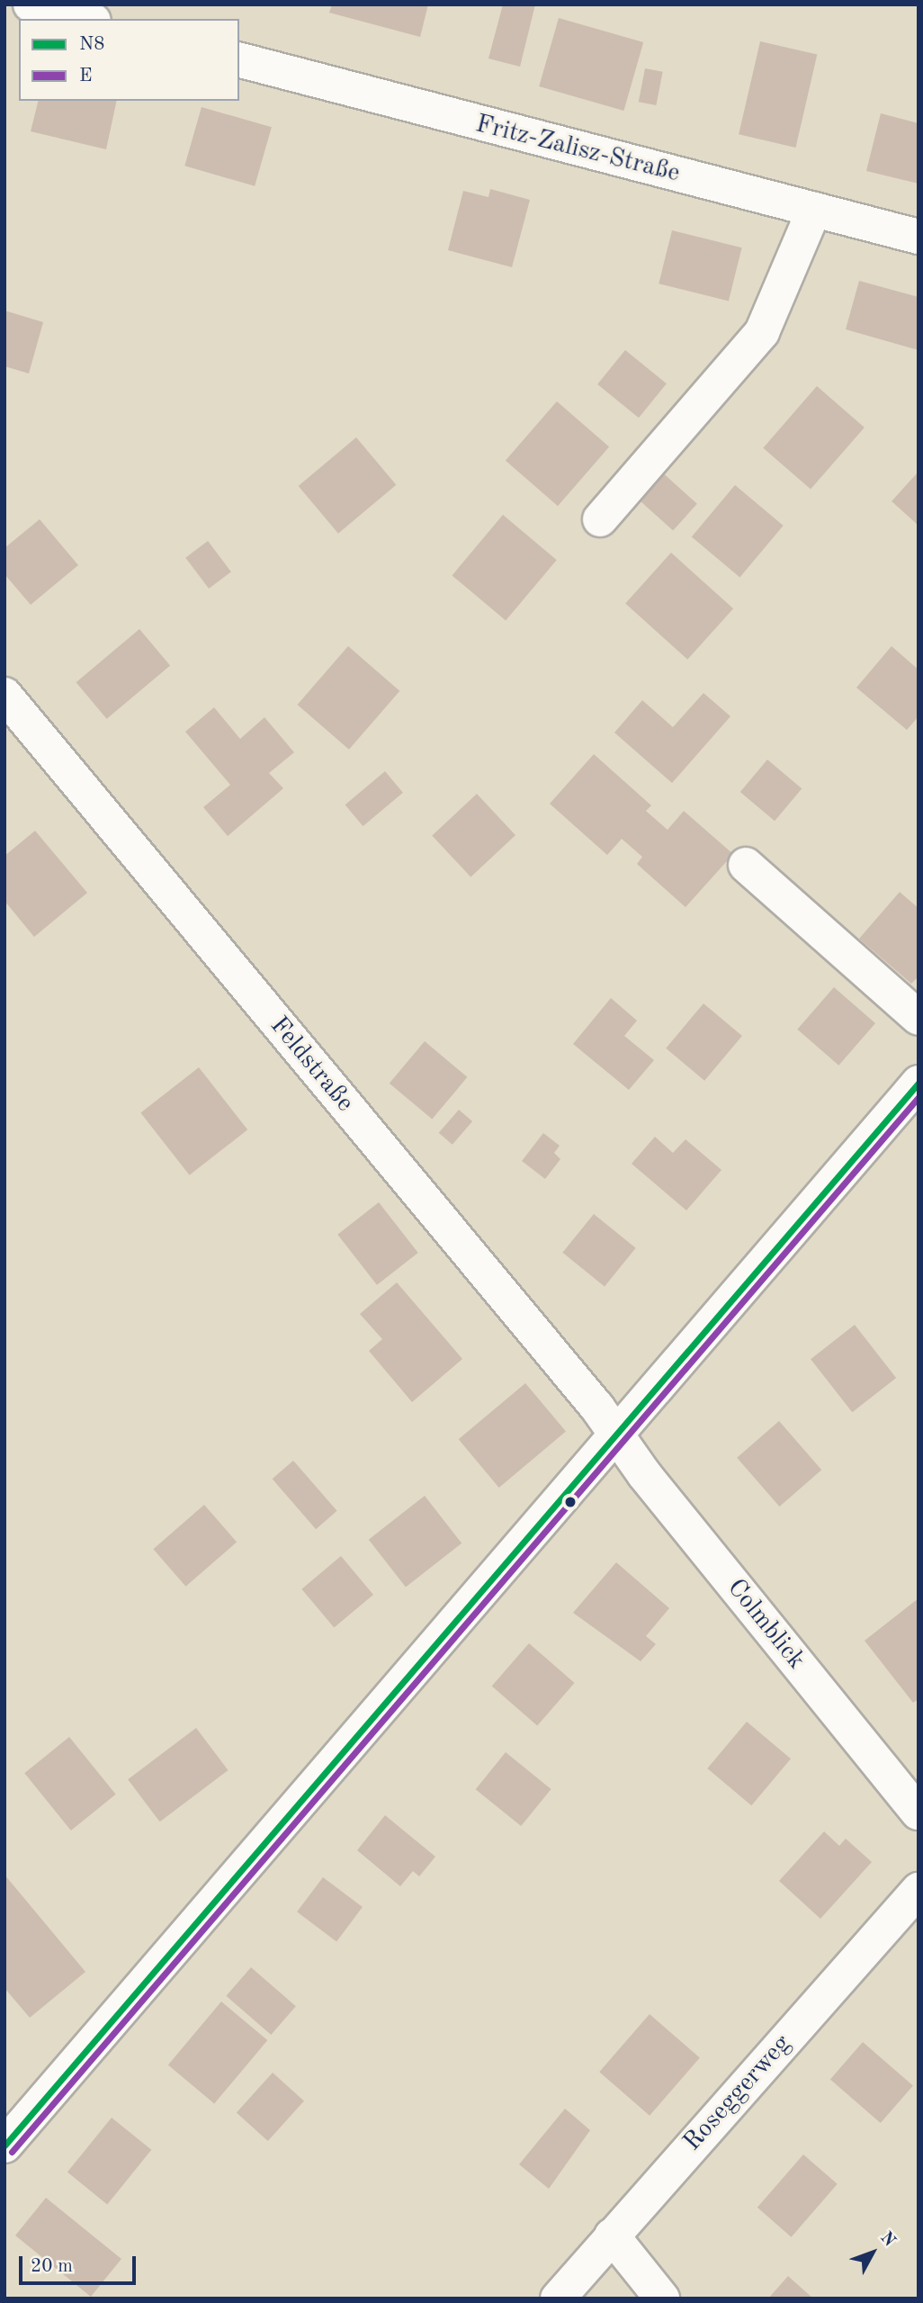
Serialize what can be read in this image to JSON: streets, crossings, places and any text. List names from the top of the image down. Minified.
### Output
{"streets":{"street":["Fritz-Zalisz-Straße","Feldstraße","Colmblick","Roseggerweg"]},"crossings":[["Feldstraße","Colmblick"]],"lines":["transit line N8","transit line E"],"legend":["N8","E"],"scale_bar":"20 m","north":"top right"}
